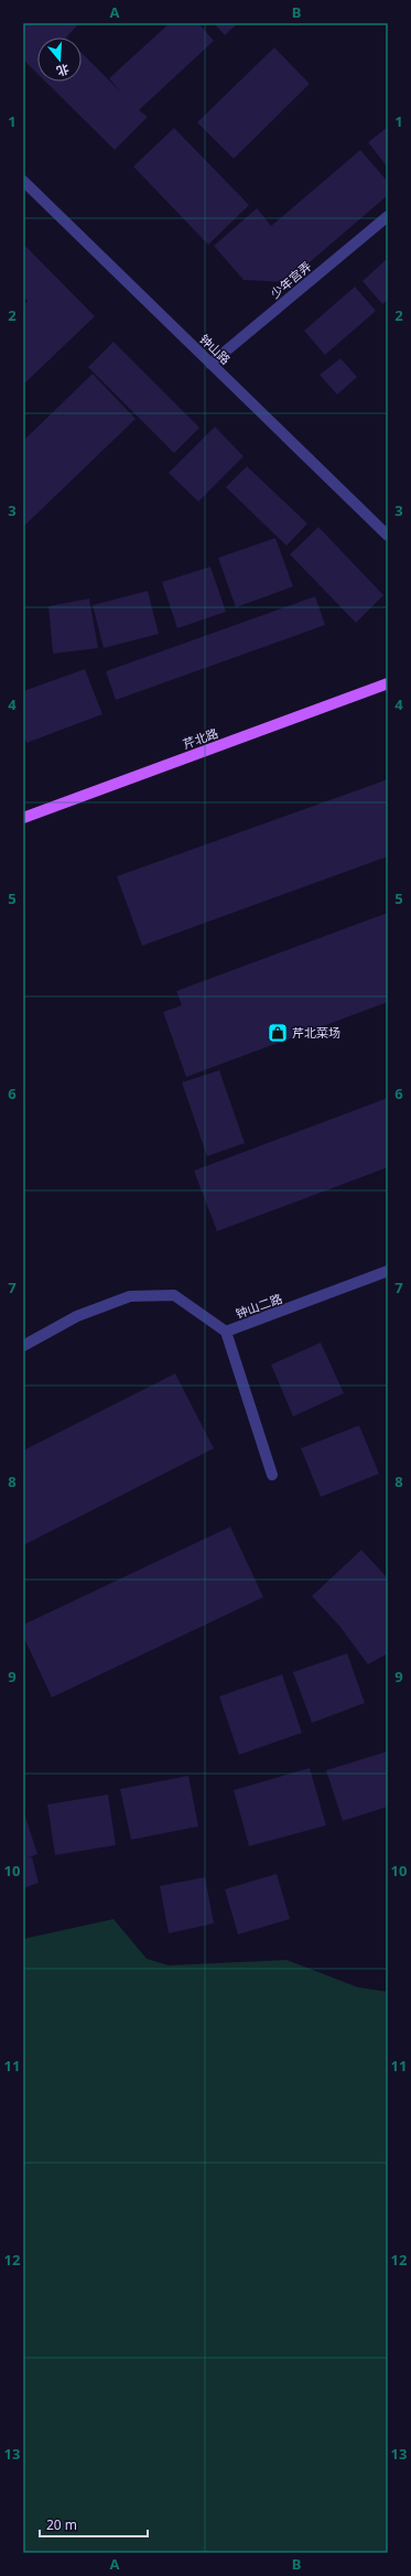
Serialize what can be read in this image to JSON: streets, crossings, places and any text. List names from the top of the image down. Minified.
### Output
{"streets":{"main road":["芹北路"],"street":["少年宫弄","钟山路","钟山二路"]},"crossings":[["少年宫弄","钟山路"]],"places":{"shop":["芹北菜场"]},"scale_bar":"20 m","north":"bottom","grid":{"columns":["A","B"],"rows":["1","2","3","4","5","6","7","8","9","10","11","12","13"]}}
